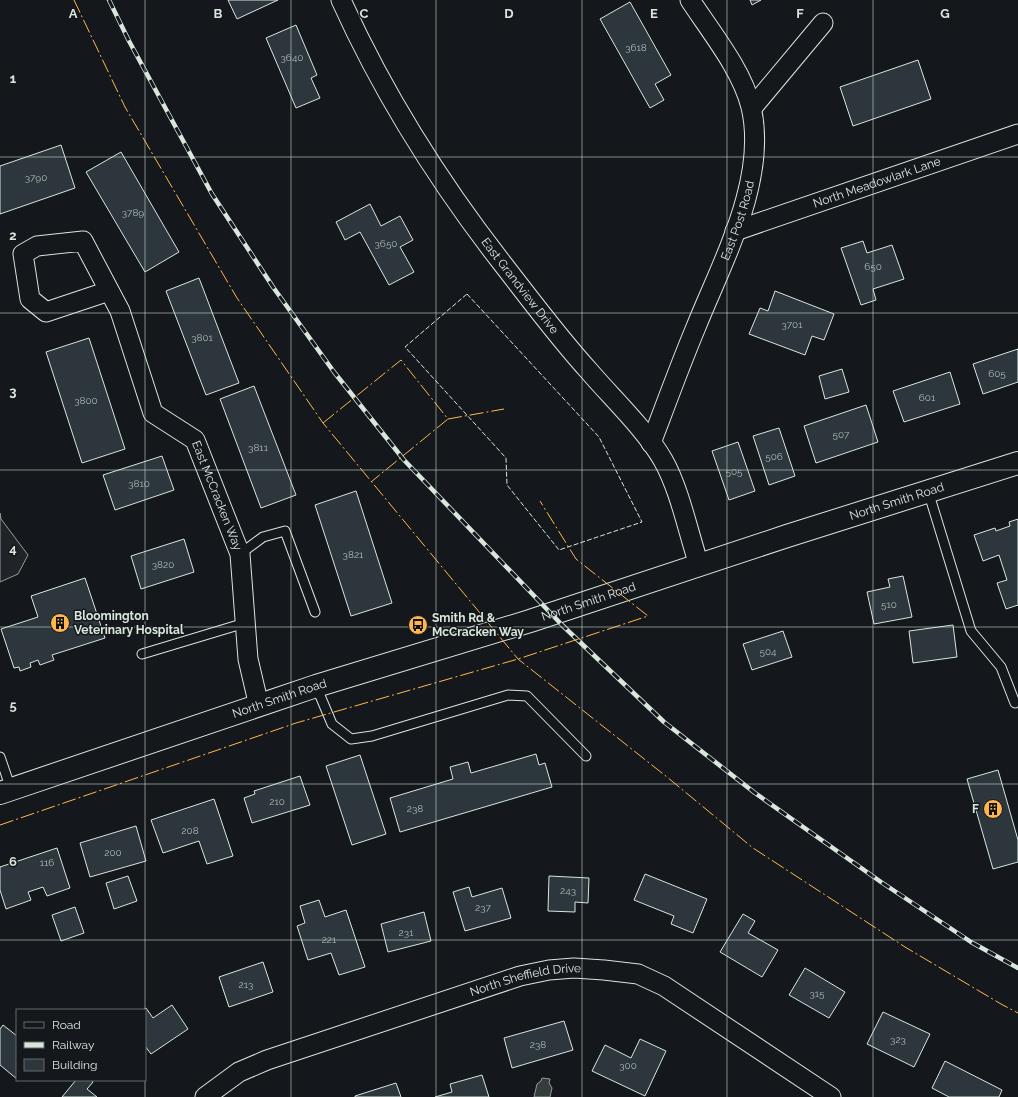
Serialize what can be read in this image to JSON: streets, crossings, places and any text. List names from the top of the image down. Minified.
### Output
{"streets":{"main road":["North Smith Road"],"street":["North Meadowlark Lane","East Post Road","East Grandview Drive","East McCracken Way","North Sheffield Drive"]},"crossings":[["North Meadowlark Lane","East Post Road"],["East Post Road","East Grandview Drive"],["East Grandview Drive","North Smith Road"],["East McCracken Way","North Smith Road"]],"places":{"building":["Bloomington Veterinary Hospital","F"],"bus stop":["Smith Rd & McCracken Way"]},"house_numbers":["3618","3640","3790","3789","3650","650","3701","3801","605","601","3800","507","3811","506","505","3810","3821","3820","510","504","210","238","208","200","116","243","237","231","221","213","315","323","238","300"],"legend":["Road","Railway","Building"],"grid":{"columns":["A","B","C","D","E","F","G"],"rows":["1","2","3","4","5","6"]}}
